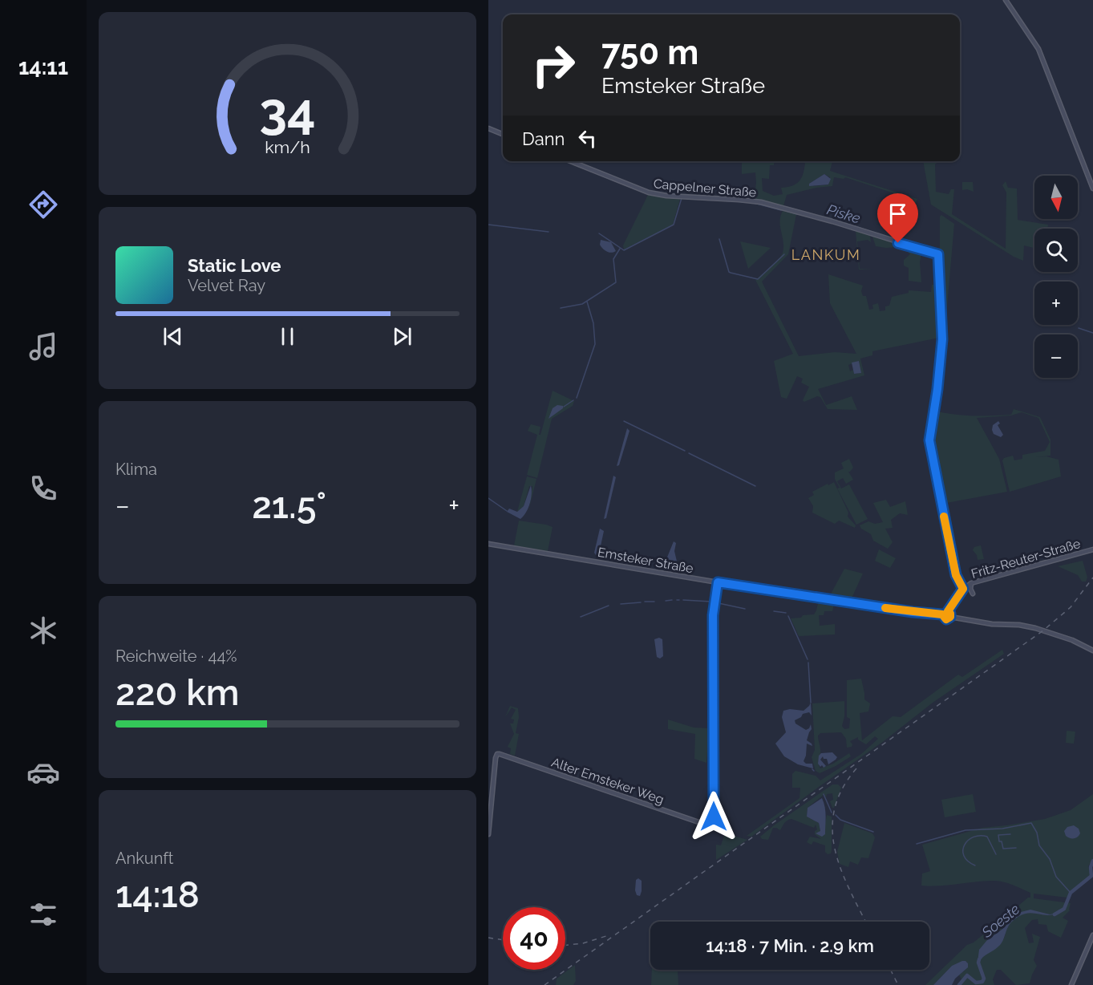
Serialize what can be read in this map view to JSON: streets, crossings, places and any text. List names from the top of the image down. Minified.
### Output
{"streets":{"street":["Cappelner Straße","Fritz-Reuter-Straße","Emsteker Straße","Alter Emsteker Weg"]},"crossings":[["Cappelner Straße","Fritz-Reuter-Straße"],["Fritz-Reuter-Straße","Emsteker Straße"],["Emsteker Straße","Alter Emsteker Weg"]],"districts":["LANKUM"],"water":["Piske","Soeste"],"north":"bottom","page":{"tabs":"14:11","turn":["750 m","Emsteker Straße"],"then":"Dann","map_buttons":["+","−"],"song":["Static Love","Velvet Ray"],"tile":["Klima",["Reichweite · 44%","220 km"],["Ankunft","14:18"]],"heat":["−","21.5°","+"],"limit":"40","trip":"14:18 · 7 Min. · 2.9 km","gauge":["34","km/h"]}}
